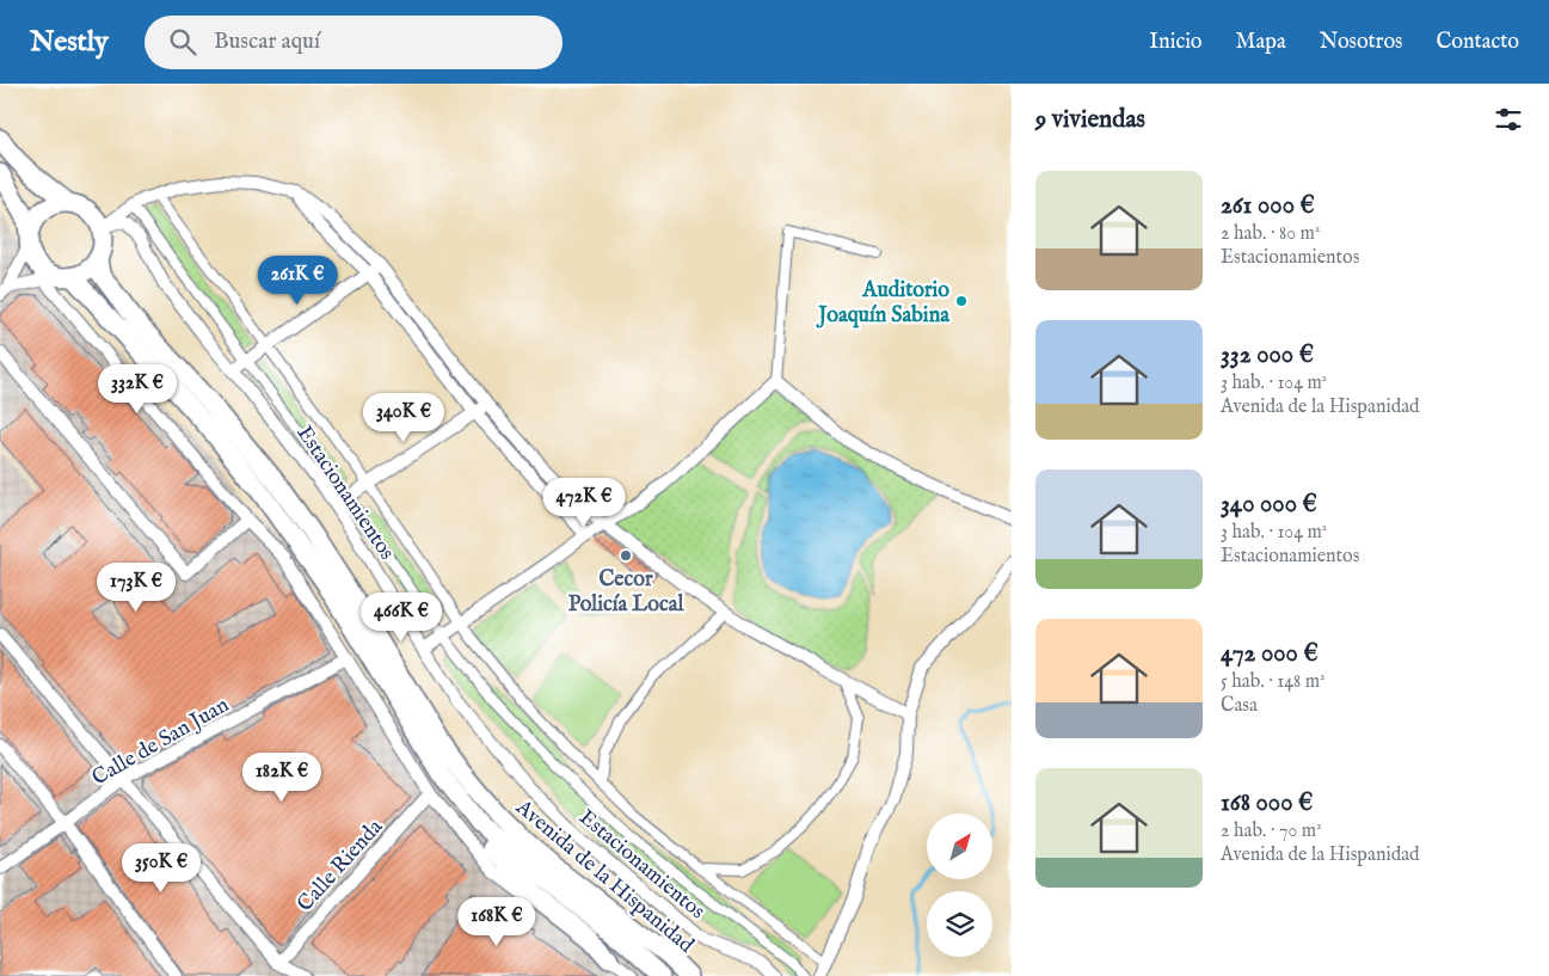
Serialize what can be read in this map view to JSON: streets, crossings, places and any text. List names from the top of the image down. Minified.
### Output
{"streets":{"main road":["Avenida de la Hispanidad"],"street":["Estacionamientos","Calle de San Juan","Calle Rienda"]},"crossings":[["Estacionamientos","Avenida de la Hispanidad"]],"places":["Auditorio Joaquín Sabina","Cecor Policía Local"],"north":"top right","page":{"header":"Nestly","search":"Buscar aquí","nav":["Inicio","Mapa","Nosotros","Contacto"],"heading":"9 viviendas","list":[{"name":"261 000 €","note":"2 hab. · 80 m² · Estacionamientos"},{"name":"332 000 €","note":"3 hab. · 104 m² · Avenida de la Hispanidad"},{"name":"340 000 €","note":"3 hab. · 104 m² · Estacionamientos"},{"name":"472 000 €","note":"5 hab. · 148 m² · Casa"},{"name":"168 000 €","note":"2 hab. · 70 m² · Avenida de la Hispanidad"}],"price":["261K €","332K €","340K €","472K €","173K €","466K €","182K €","350K €","168K €"]}}
